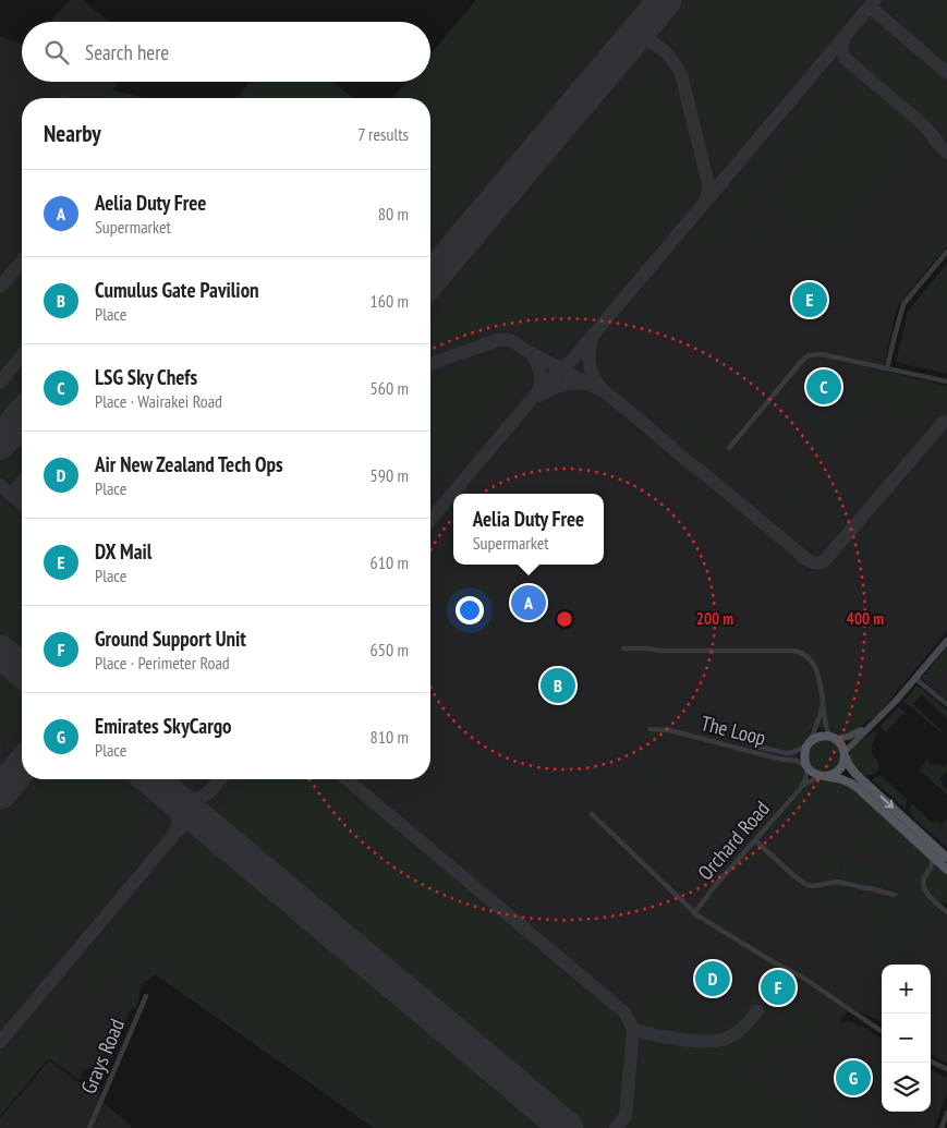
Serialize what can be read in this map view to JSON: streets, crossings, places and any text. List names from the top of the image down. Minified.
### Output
{"streets":{"street":["The Loop","Orchard Road","Grays Road"]},"crossings":[["The Loop","Orchard Road"]],"page":{"search":"Search here","heading":["Nearby","7 results"],"list":[{"mark":"A","name":"Aelia Duty Free","note":"Supermarket","value":"80 m"},{"mark":"B","name":"Cumulus Gate Pavilion","note":"Place","value":"160 m"},{"mark":"C","name":"LSG Sky Chefs","note":"Place · Wairakei Road","value":"560 m"},{"mark":"D","name":"Air New Zealand Tech Ops","note":"Place","value":"590 m"},{"mark":"E","name":"DX Mail","note":"Place","value":"610 m"},{"mark":"F","name":"Ground Support Unit","note":"Place · Perimeter Road","value":"650 m"},{"mark":"G","name":"Emirates SkyCargo","note":"Place","value":"810 m"}],"pins":["E","C","A","B","D","F","G"],"popup":["Aelia Duty Free","Supermarket"],"map_buttons":["+","−"]},"rings":["200 m","400 m"]}
